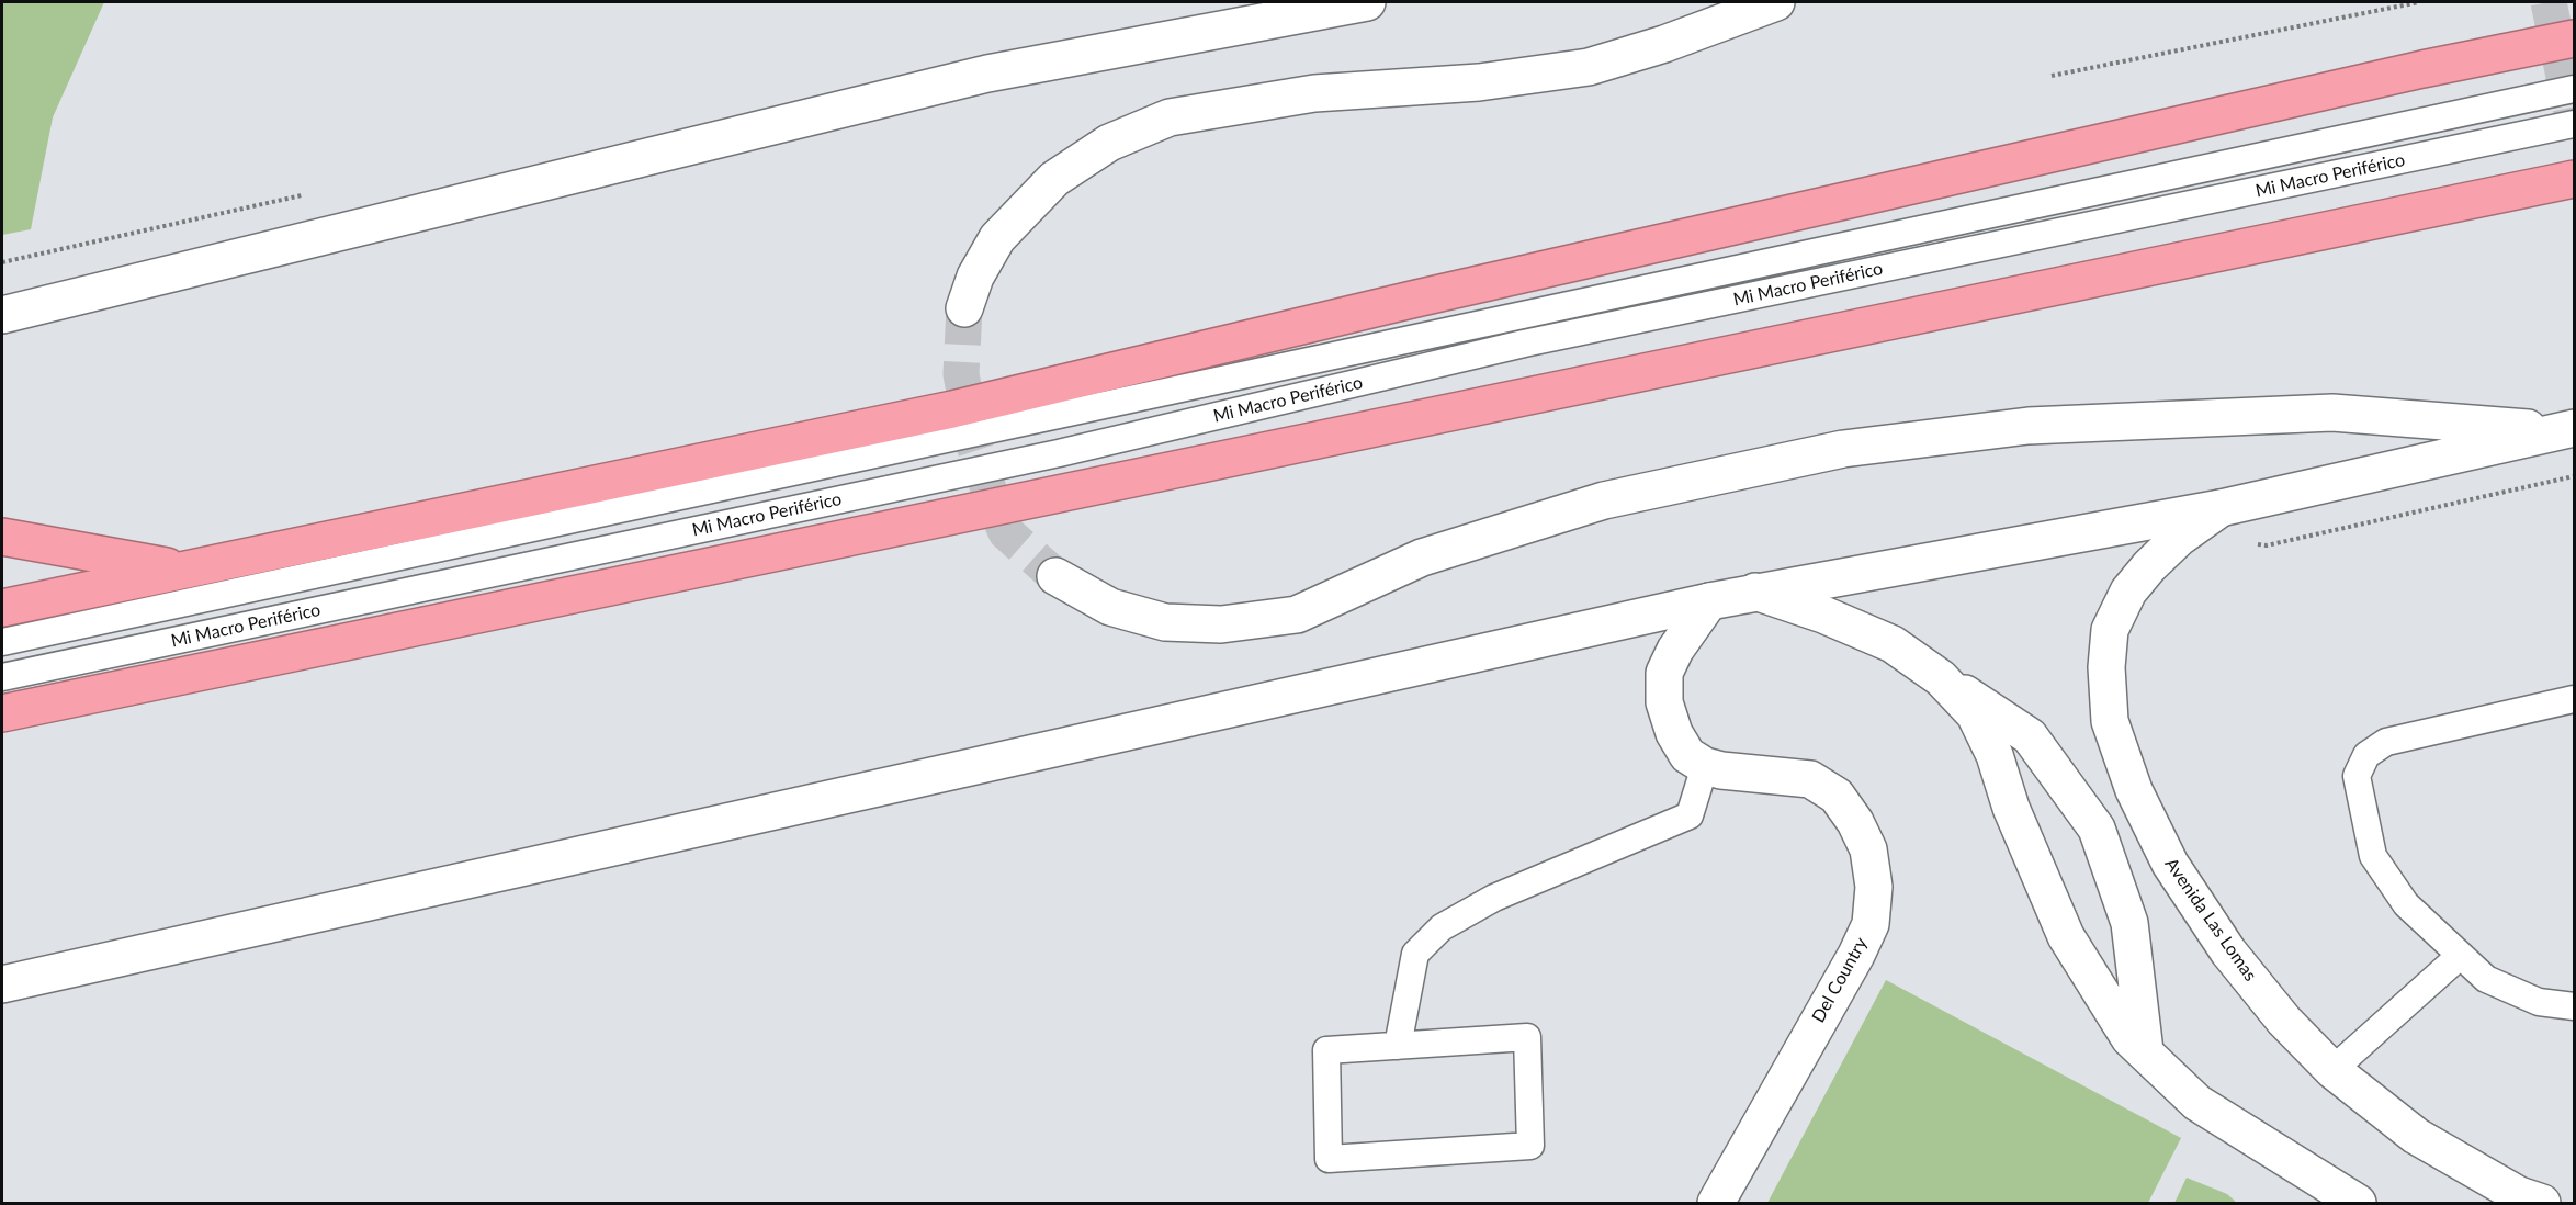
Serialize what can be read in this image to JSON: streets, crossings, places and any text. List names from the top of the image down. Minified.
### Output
{"streets":{"main road":["Avenida Las Lomas","Del Country"],"lane":["Mi Macro Periférico"]}}
